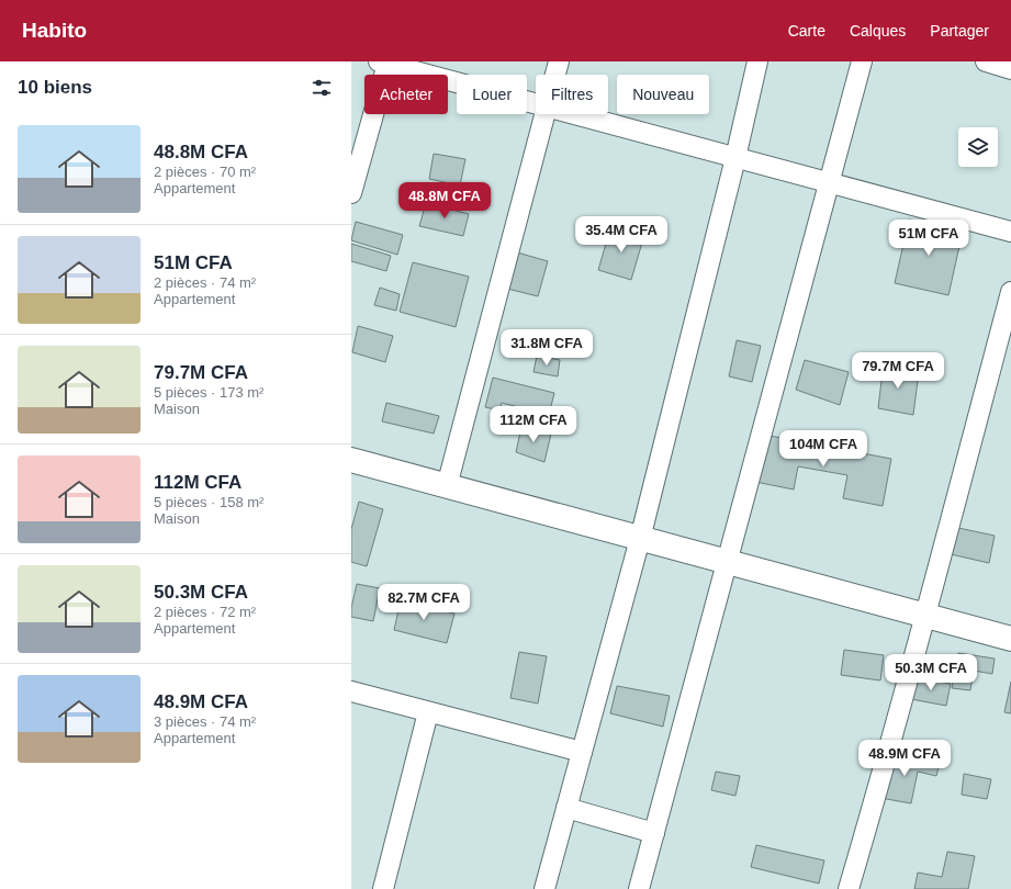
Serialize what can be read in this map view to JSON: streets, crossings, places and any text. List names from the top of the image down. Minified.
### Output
{"page":{"header":"Habito","nav":["Carte","Calques","Partager"],"heading":"10 biens","chip":["Acheter","Louer","Filtres","Nouveau"],"list":[{"name":"48.8M CFA","note":"2 pièces · 70 m² · Appartement"},{"name":"51M CFA","note":"2 pièces · 74 m² · Appartement"},{"name":"79.7M CFA","note":"5 pièces · 173 m² · Maison"},{"name":"112M CFA","note":"5 pièces · 158 m² · Maison"},{"name":"50.3M CFA","note":"2 pièces · 72 m² · Appartement"},{"name":"48.9M CFA","note":"3 pièces · 74 m² · Appartement"}],"price":["48.8M CFA","35.4M CFA","51M CFA","31.8M CFA","79.7M CFA","112M CFA","104M CFA","82.7M CFA","50.3M CFA","48.9M CFA"]}}
